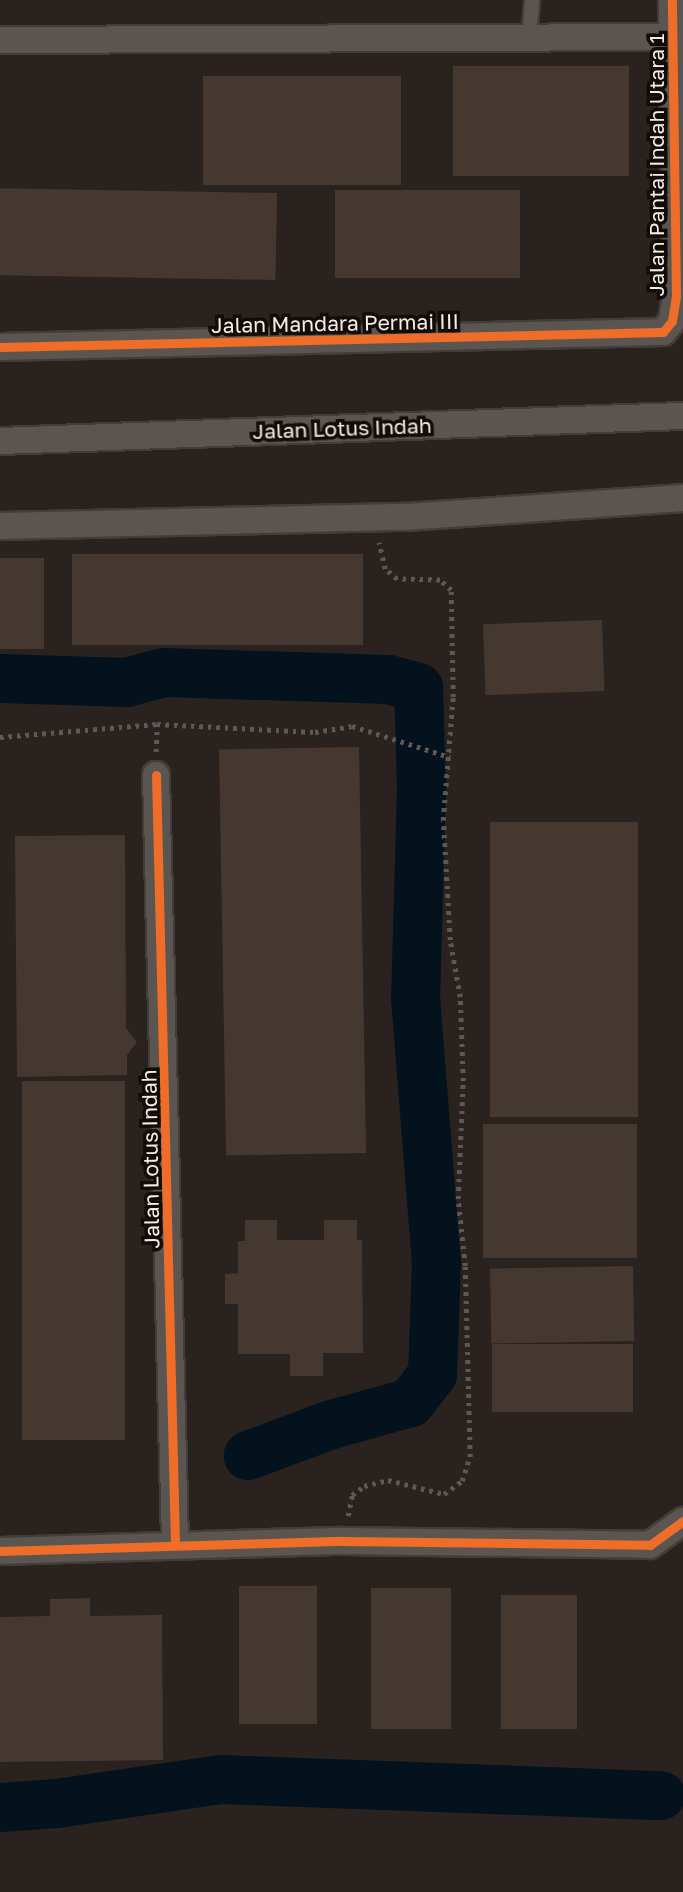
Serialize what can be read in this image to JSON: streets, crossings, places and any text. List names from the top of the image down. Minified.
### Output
{"streets":{"street":["Jalan Pantai Indah Utara 1","Jalan Mandara Permai III","Jalan Lotus Indah"]},"crossings":[["Jalan Pantai Indah Utara 1","Jalan Mandara Permai III"]]}
